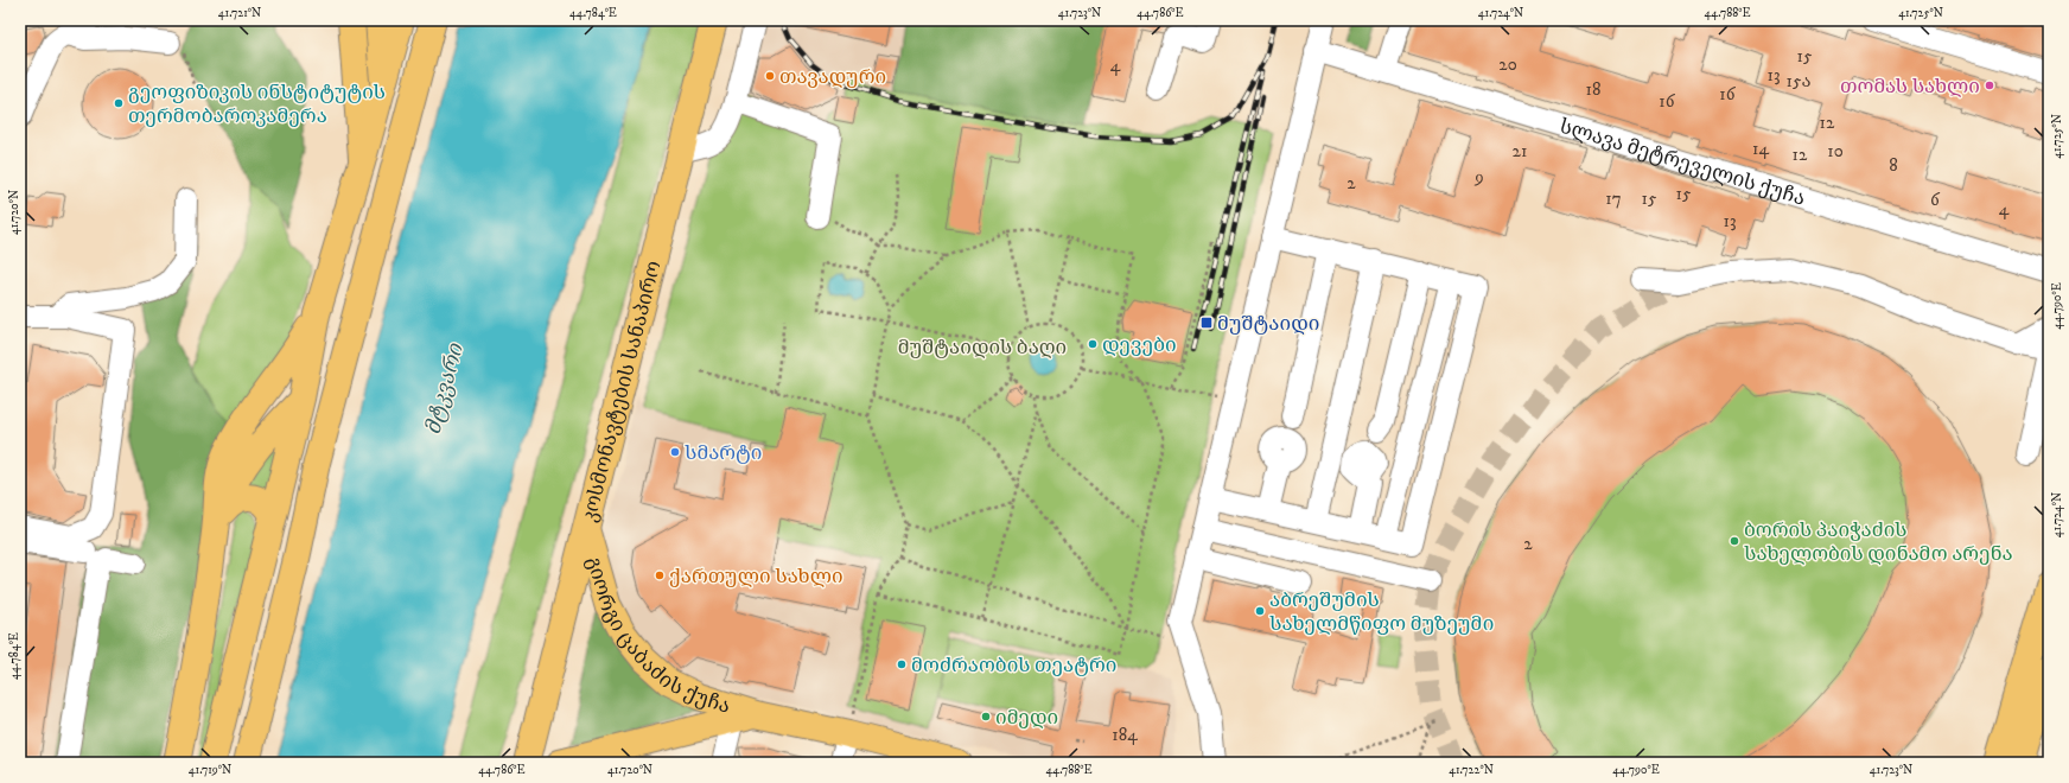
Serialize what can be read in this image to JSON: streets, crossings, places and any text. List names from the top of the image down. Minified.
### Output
{"streets":{"main road":["კოსმონავტების სანაპირო","გიორგი ცაბაძის ქუჩა"],"street":["სლავა მეტრეველის ქუჩა"]},"crossings":[["კოსმონავტების სანაპირო","გიორგი ცაბაძის ქუჩა"]],"water":["მტკვარი"],"parks":["მუშტაიდის ბაღი"],"places":{"other":["თავადური","თომას სახლი","გეოფიზიკის ინსტიტუტის თერმობაროკამერა","დევები","სმარტი","ბორის პაიჭაძის სახელობის დინამო არენა","ქართული სახლი","აბრეშუმის სახელმწიფო მუზეუმი","მოძრაობის თეატრი","იმედი"],"transit":["მუშტაიდი"]},"house_numbers":["15","20","4","13","15ა","18","16","16","12","14","21","10","12","8","9","2","15","17","15","6","4","13","2","184"],"coordinates":["41.721°N","44.784°E","41.723°N","44.786°E","41.724°N","44.788°E","41.725°N","41.720°N","44.790°E","41.719°N","41.722°N"]}
